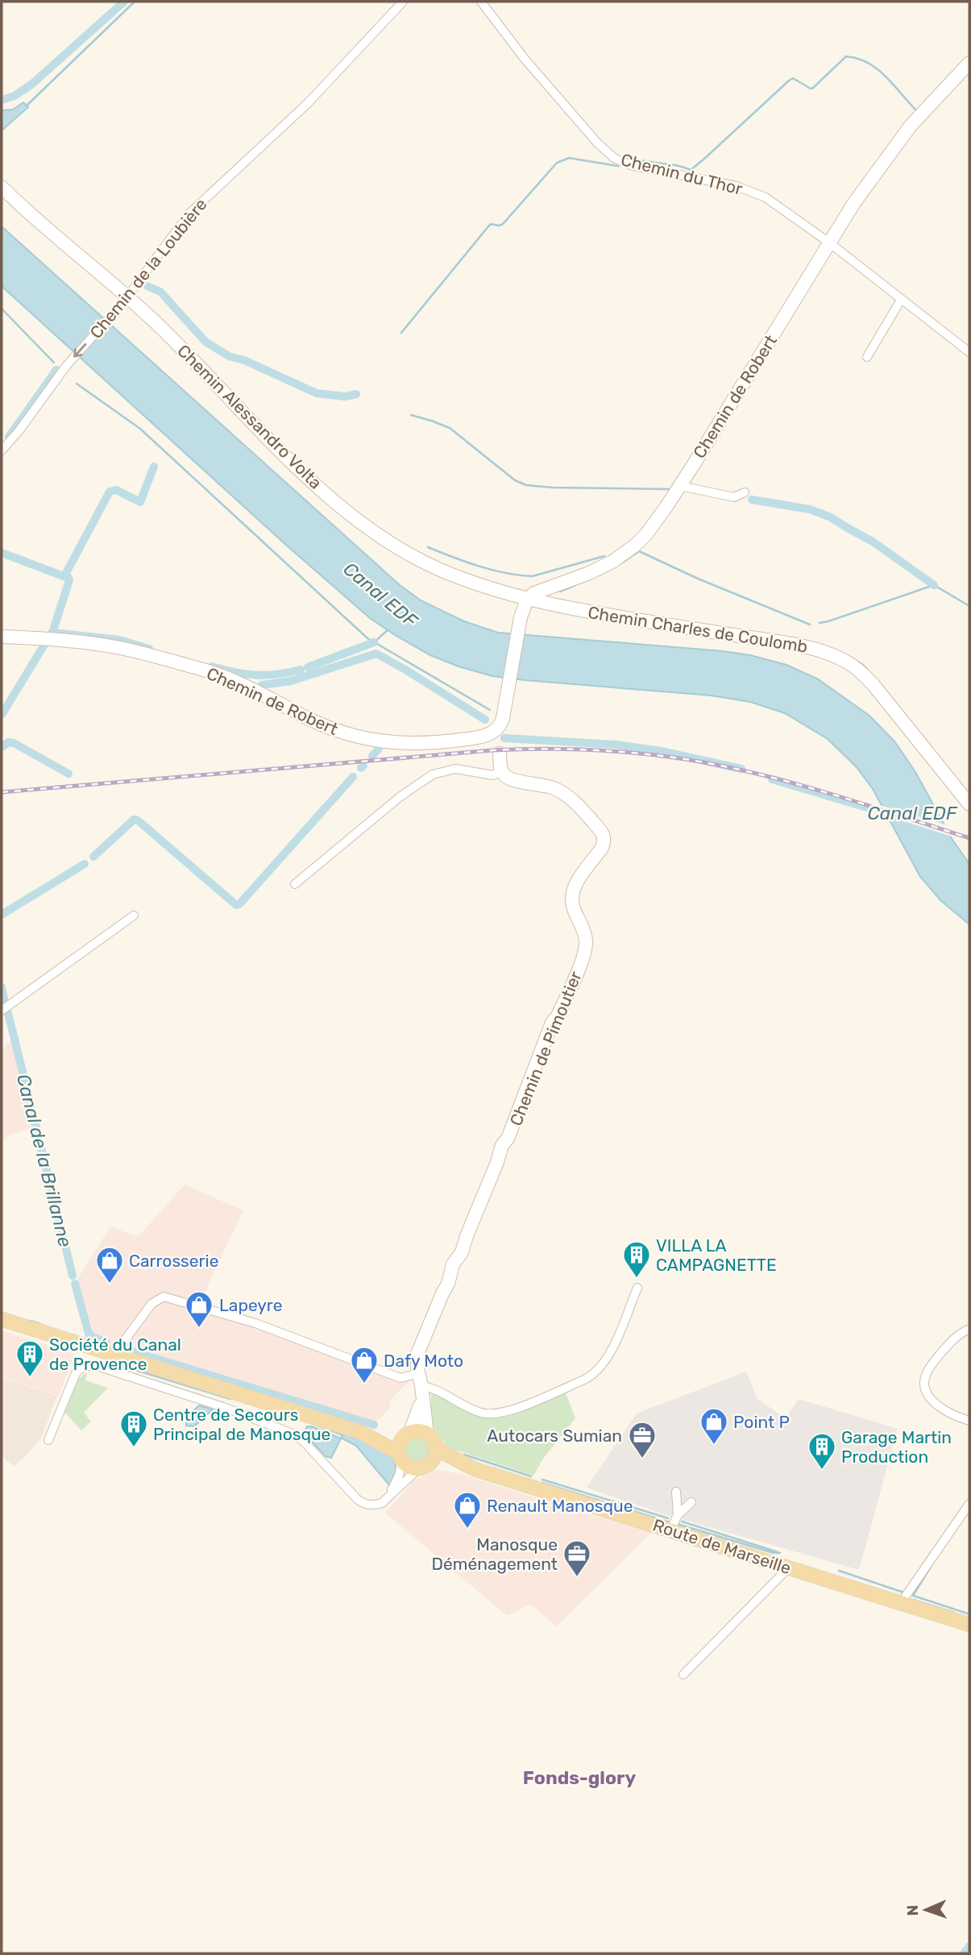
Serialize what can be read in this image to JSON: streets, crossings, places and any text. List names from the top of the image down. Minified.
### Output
{"streets":{"main road":["Route de Marseille"],"street":["Chemin du Thor","Chemin de la Loubière","Chemin de Robert","Chemin Alessandro Volta","Chemin Charles de Coulomb","Chemin de Pimoutier"]},"crossings":[["Chemin du Thor","Chemin de Robert"],["Chemin de la Loubière","Chemin Alessandro Volta"],["Chemin de Robert","Chemin Alessandro Volta"],["Chemin Alessandro Volta","Chemin Charles de Coulomb"],["Chemin de Pimoutier","Route de Marseille"]],"districts":["Fonds-glory"],"water":["Canal EDF","Canal de la Brillanne"],"places":{"building":["VILLA LA CAMPAGNETTE","Société du Canal de Provence","Centre de Secours Principal de Manosque","Garage Martin Production"],"shop":["Carrosserie","Lapeyre","Dafy Moto","Point P","Renault Manosque"],"office":["Autocars Sumian","Manosque Déménagement"]},"north":"left"}
